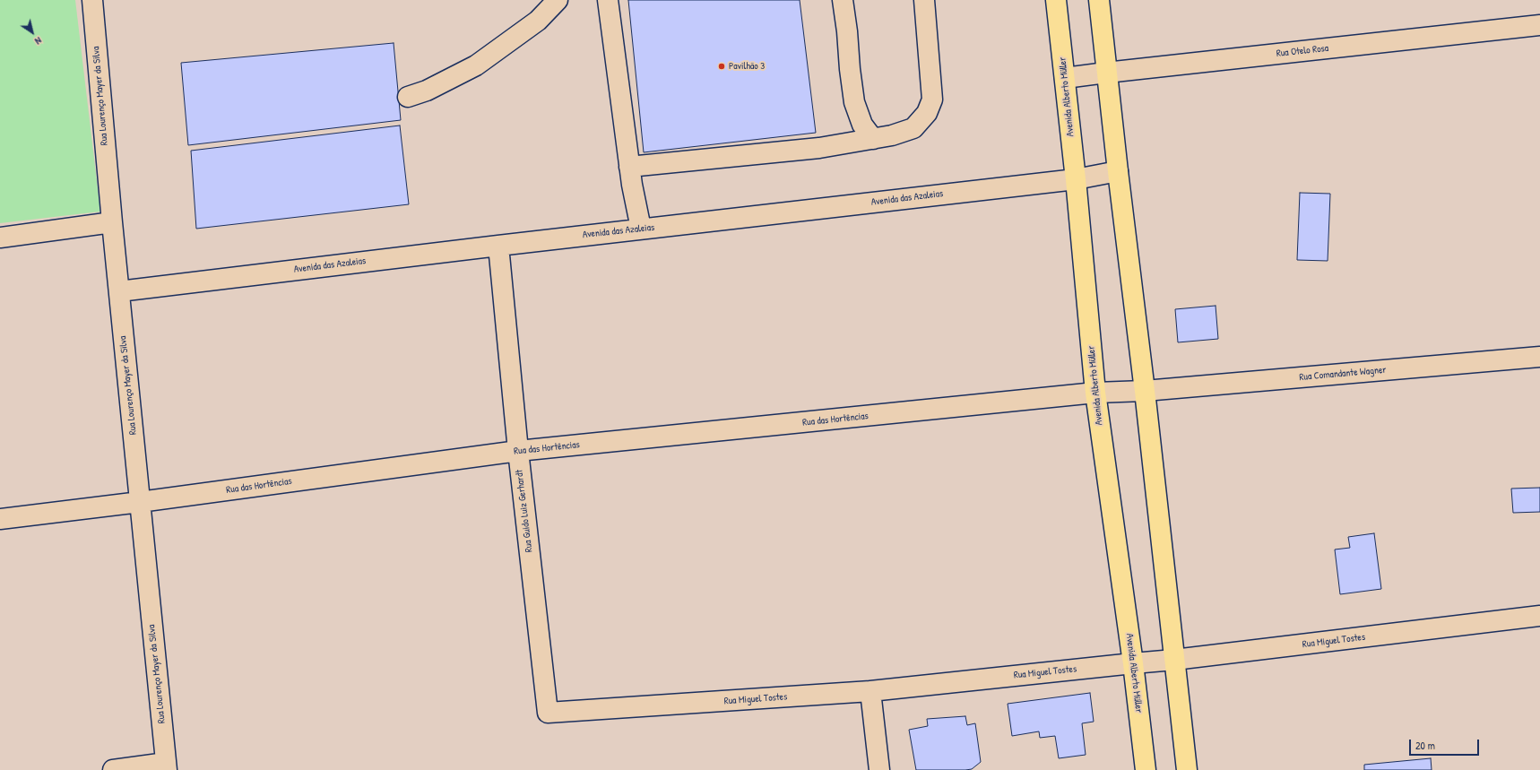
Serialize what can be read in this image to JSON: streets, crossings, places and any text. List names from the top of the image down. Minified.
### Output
{"streets":{"main road":["Avenida Alberto Müller"],"street":["Rua Otelo Rosa","Rua Lourenço Mayer da Silva","Avenida das Azaleias","Rua Comandante Wagner","Rua das Hortências","Rua Guido Luiz Gerhardt","Rua Miguel Tostes"]},"crossings":[["Rua Otelo Rosa","Avenida Alberto Müller"],["Rua Lourenço Mayer da Silva","Avenida das Azaleias"],["Rua Lourenço Mayer da Silva","Rua das Hortências"],["Avenida Alberto Müller","Avenida das Azaleias"],["Avenida Alberto Müller","Rua Comandante Wagner"],["Avenida Alberto Müller","Rua das Hortências"],["Avenida Alberto Müller","Rua Miguel Tostes"],["Avenida das Azaleias","Rua Guido Luiz Gerhardt"],["Rua Comandante Wagner","Rua das Hortências"],["Rua das Hortências","Rua Guido Luiz Gerhardt"],["Rua Guido Luiz Gerhardt","Rua Miguel Tostes"]],"places":["Pavilhão 3"],"scale_bar":"20 m","north":"bottom right"}
